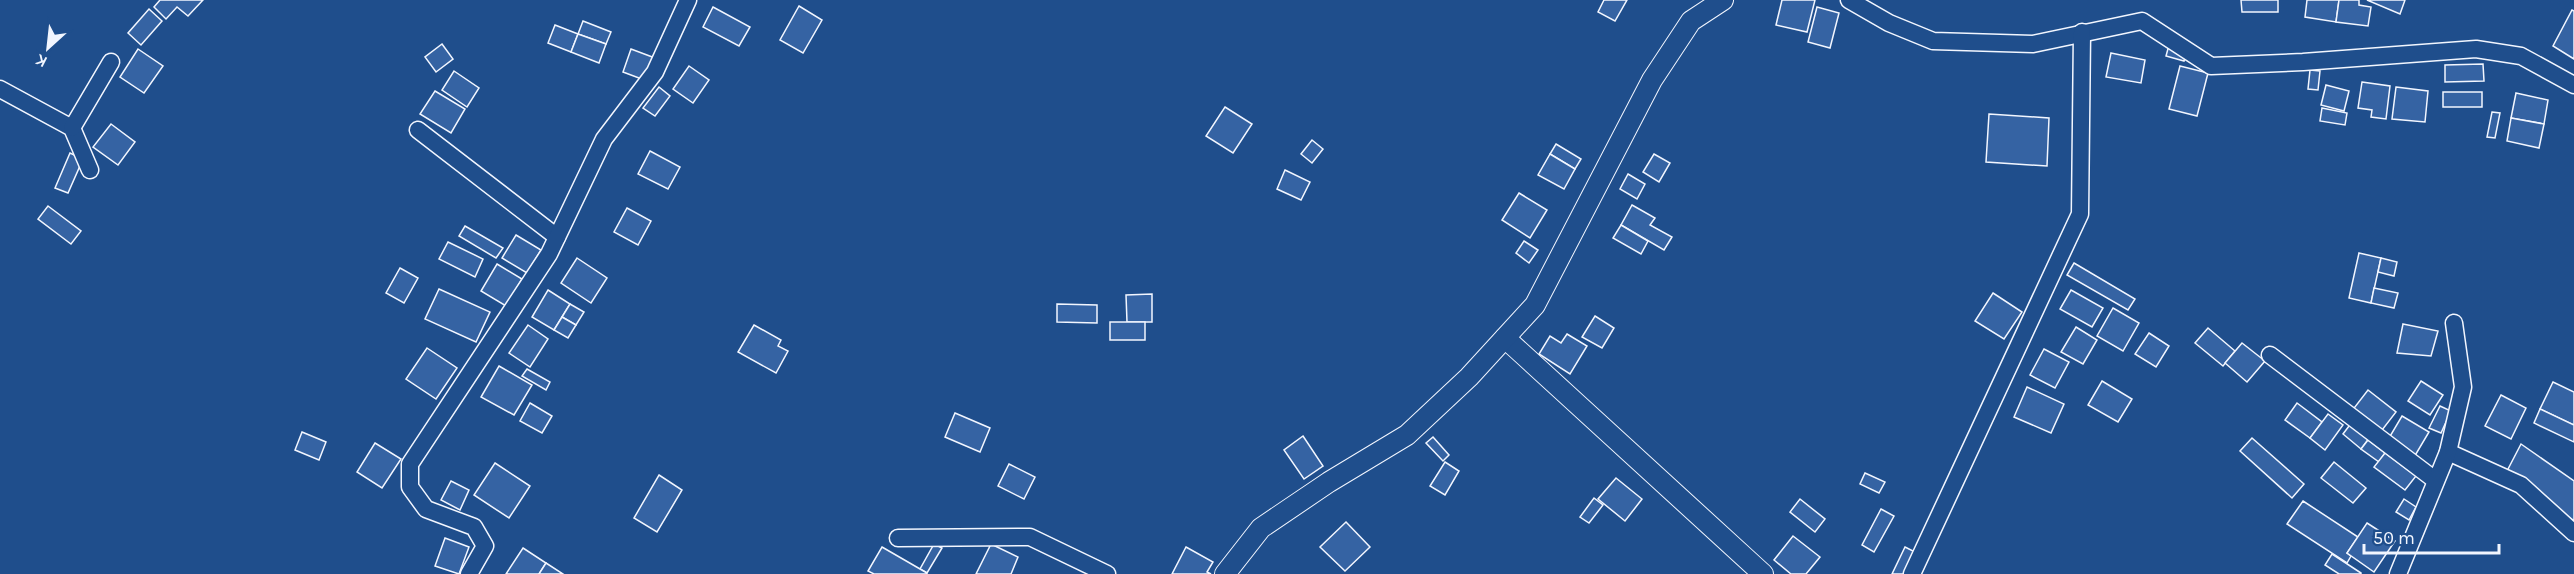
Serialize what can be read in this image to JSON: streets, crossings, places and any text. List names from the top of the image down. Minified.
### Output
{"scale_bar":"50 m","north":"bottom left"}
